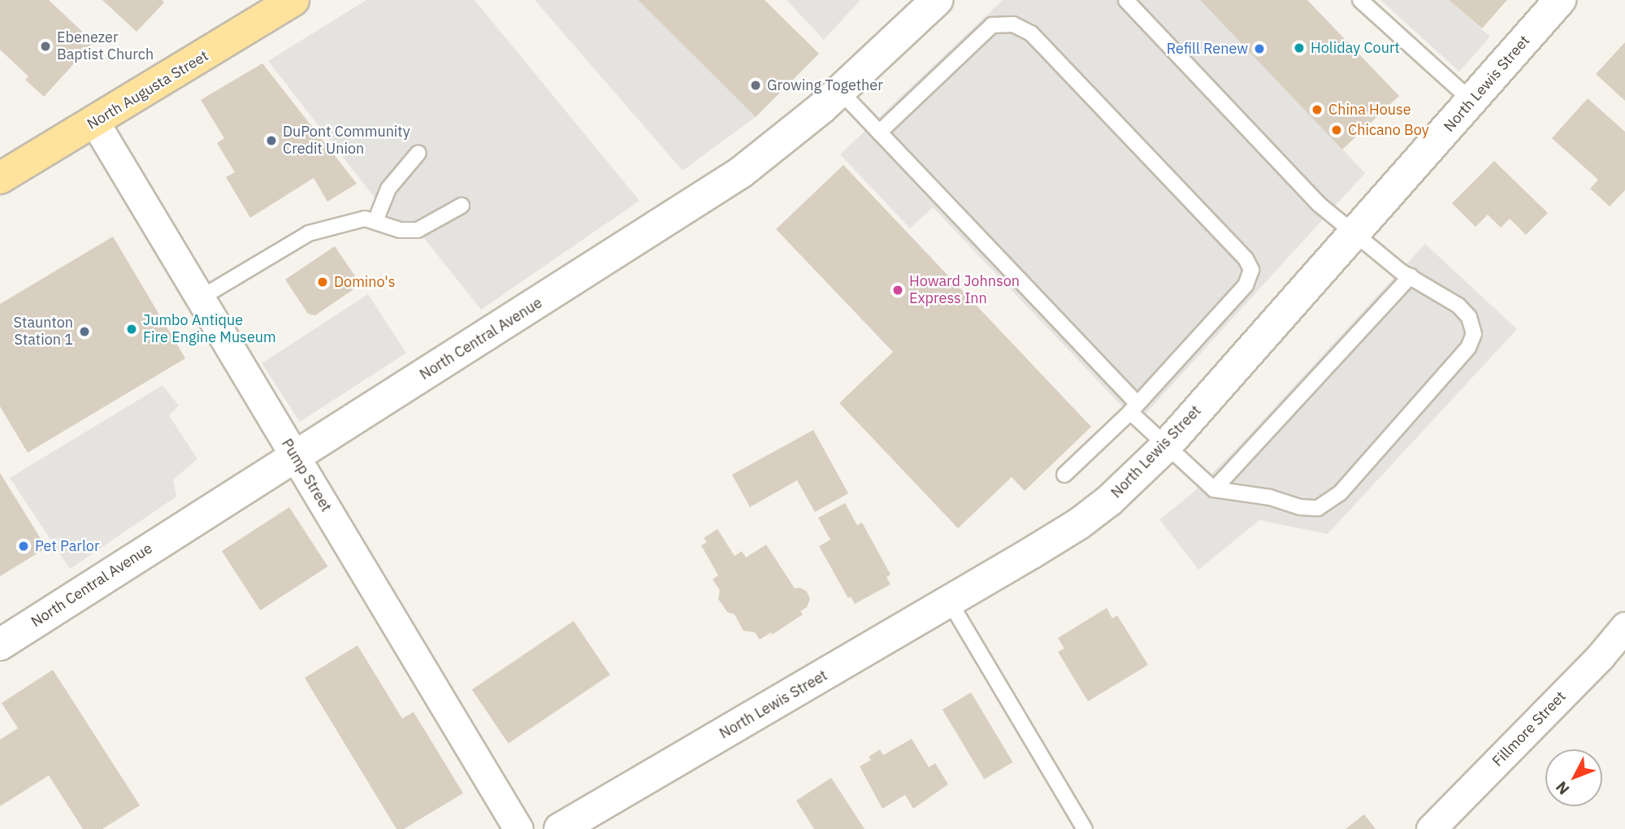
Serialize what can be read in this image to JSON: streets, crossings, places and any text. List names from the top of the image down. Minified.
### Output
{"streets":{"main road":["North Augusta Street"],"street":["North Lewis Street","North Central Avenue","Pump Street","Fillmore Street"]},"crossings":[["North Augusta Street","Pump Street"],["North Central Avenue","Pump Street"]],"places":["Ebenezer Baptist Church","Holiday Court","Refill Renew","Growing Together","China House","Chicano Boy","DuPont Community Credit Union","Domino's","Howard Johnson Express Inn","Jumbo Antique Fire Engine Museum","Staunton Station 1","Pet Parlor"],"north":"bottom left"}
